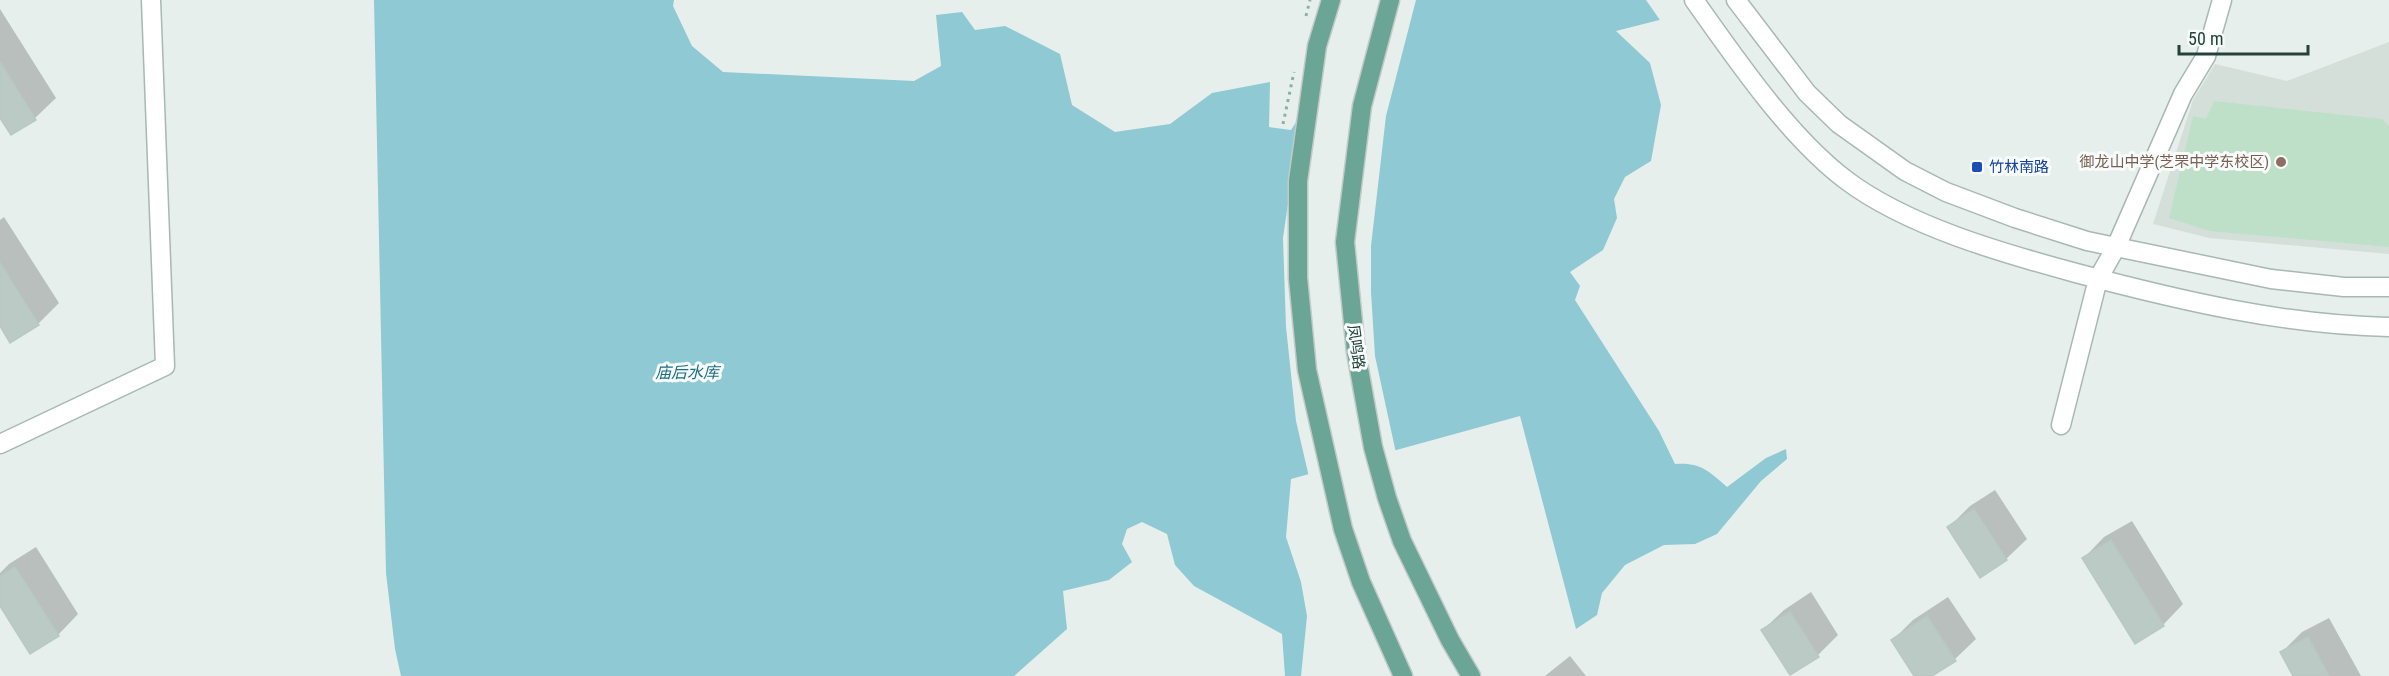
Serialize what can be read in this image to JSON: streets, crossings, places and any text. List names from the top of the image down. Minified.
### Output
{"streets":{"main road":["凤鸣路"]},"water":["庙后水库"],"places":{"other":["御龙山中学(芝罘中学东校区)"],"transit":["竹林南路"]},"scale_bar":"50 m"}
